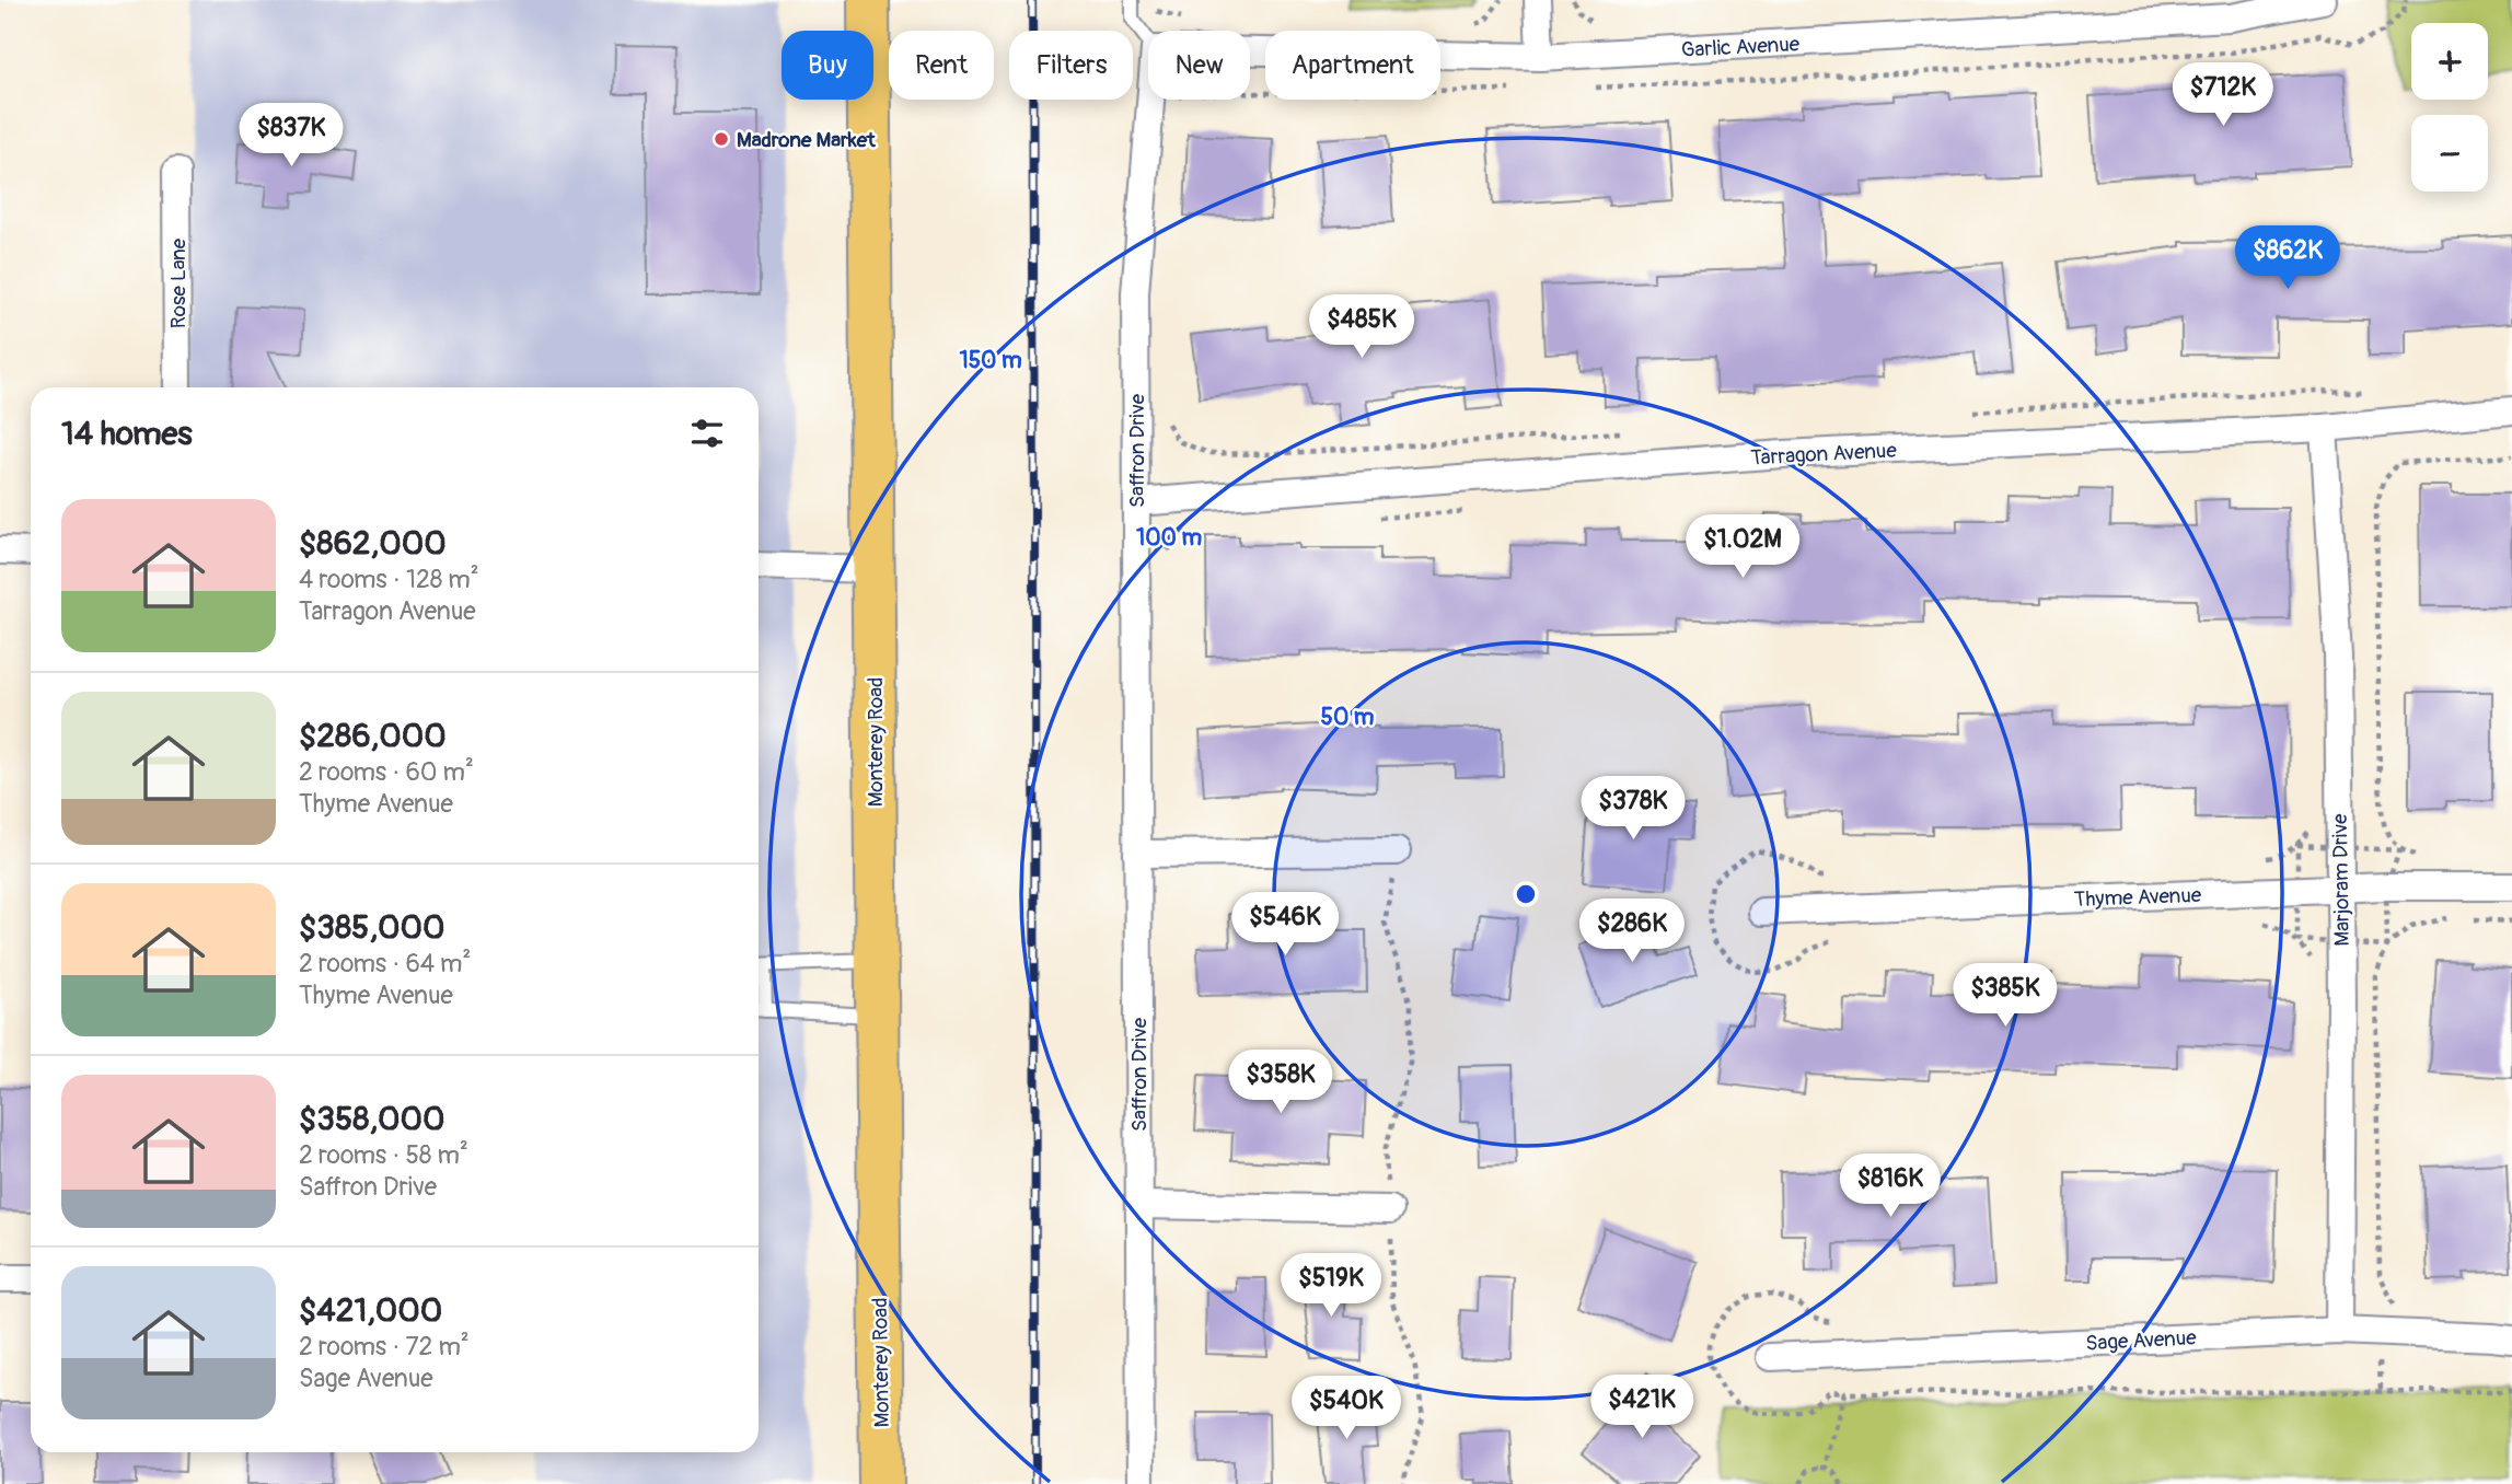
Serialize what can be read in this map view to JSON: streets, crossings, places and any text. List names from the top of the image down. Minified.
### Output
{"streets":{"main road":["Monterey Road"],"street":["Garlic Avenue","Rose Lane","Saffron Drive","Tarragon Avenue","Marjoram Drive","Thyme Avenue","Sage Avenue"]},"crossings":[["Saffron Drive","Tarragon Avenue"],["Tarragon Avenue","Marjoram Drive"],["Marjoram Drive","Thyme Avenue"],["Marjoram Drive","Sage Avenue"]],"places":["Madrone Market"],"page":{"map_buttons":["+","−"],"chip":["Buy","Rent","Filters","New","Apartment"],"price":["$712K","$837K","$862K","$485K","$1.02M","$378K","$546K","$286K","$385K","$358K","$816K","$519K","$421K","$540K"],"heading":"14 homes","list":[{"name":"$862,000","note":"4 rooms · 128 m² · Tarragon Avenue"},{"name":"$286,000","note":"2 rooms · 60 m² · Thyme Avenue"},{"name":"$385,000","note":"2 rooms · 64 m² · Thyme Avenue"},{"name":"$358,000","note":"2 rooms · 58 m² · Saffron Drive"},{"name":"$421,000","note":"2 rooms · 72 m² · Sage Avenue"}]},"rings":["150 m","100 m","50 m"]}
